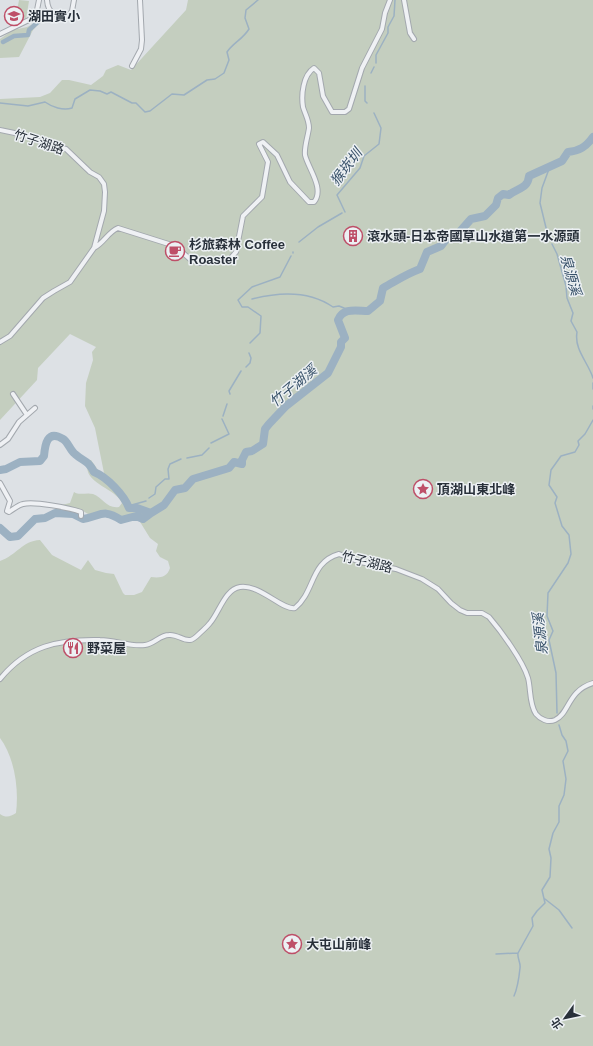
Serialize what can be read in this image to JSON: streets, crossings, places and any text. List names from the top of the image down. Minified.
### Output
{"streets":{"street":["竹子湖路"]},"water":["猴崁圳","泉源溪","竹子湖溪"],"places":{"school or university":["湖田實小"],"building":["滾水頭-日本帝國草山水道第一水源頭"],"cafe":["杉旅森林 Coffee Roaster"],"place":["頂湖山東北峰","大屯山前峰"],"restaurant":["野菜屋"]},"north":"bottom left"}
